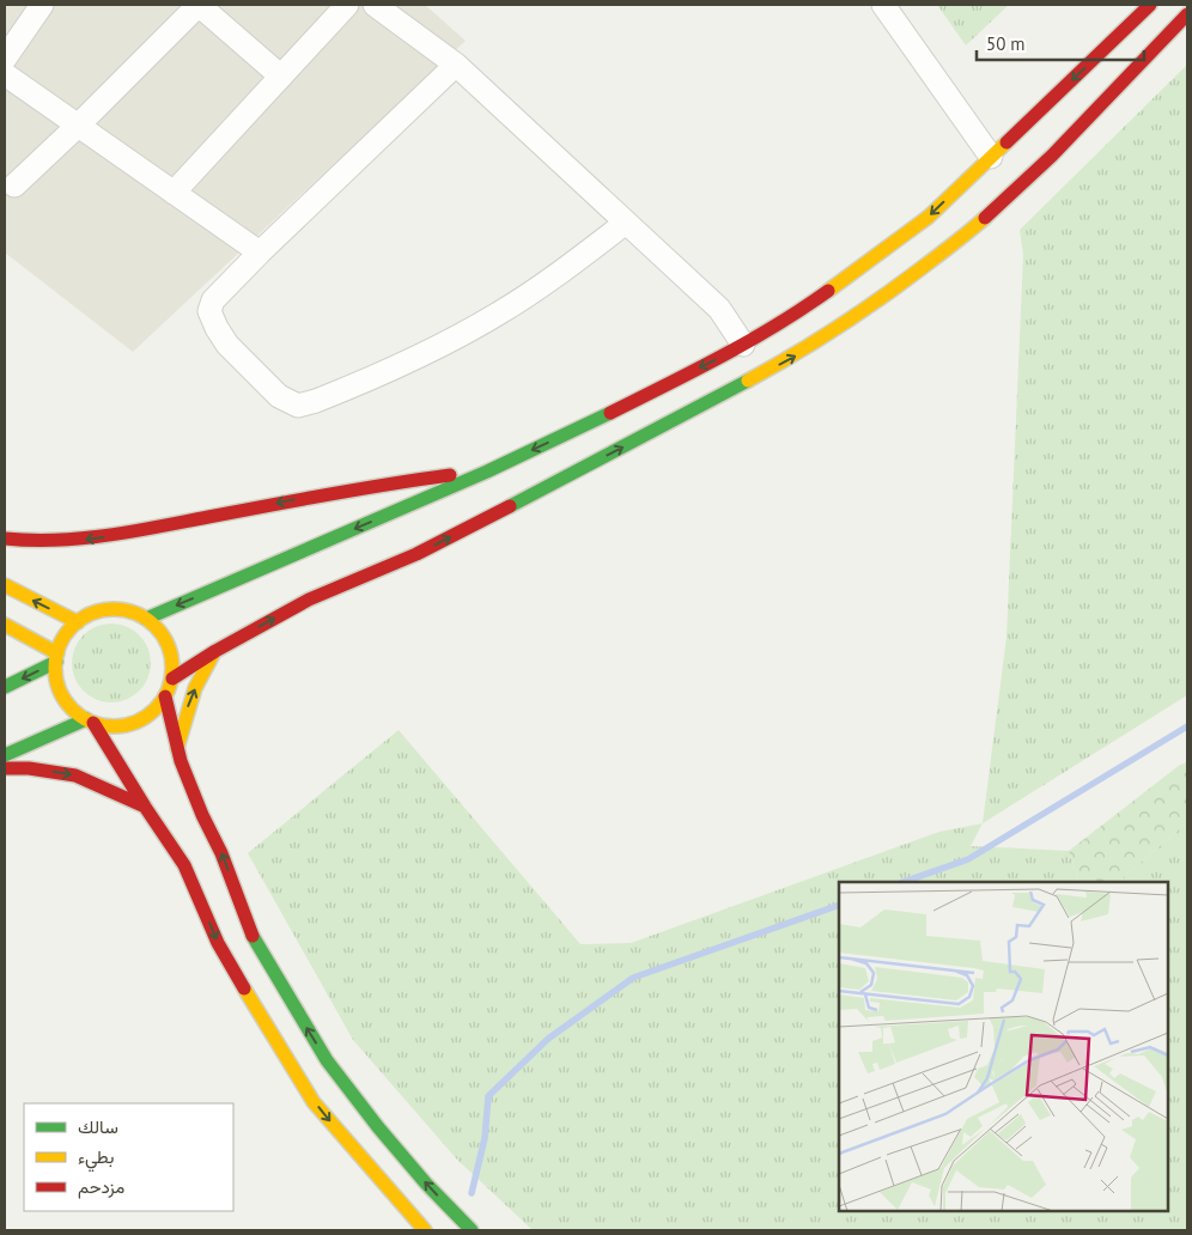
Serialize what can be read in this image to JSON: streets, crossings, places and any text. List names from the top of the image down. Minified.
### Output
{"legend":["سالك","بطيء","مزدحم"],"scale_bar":"50 m"}
